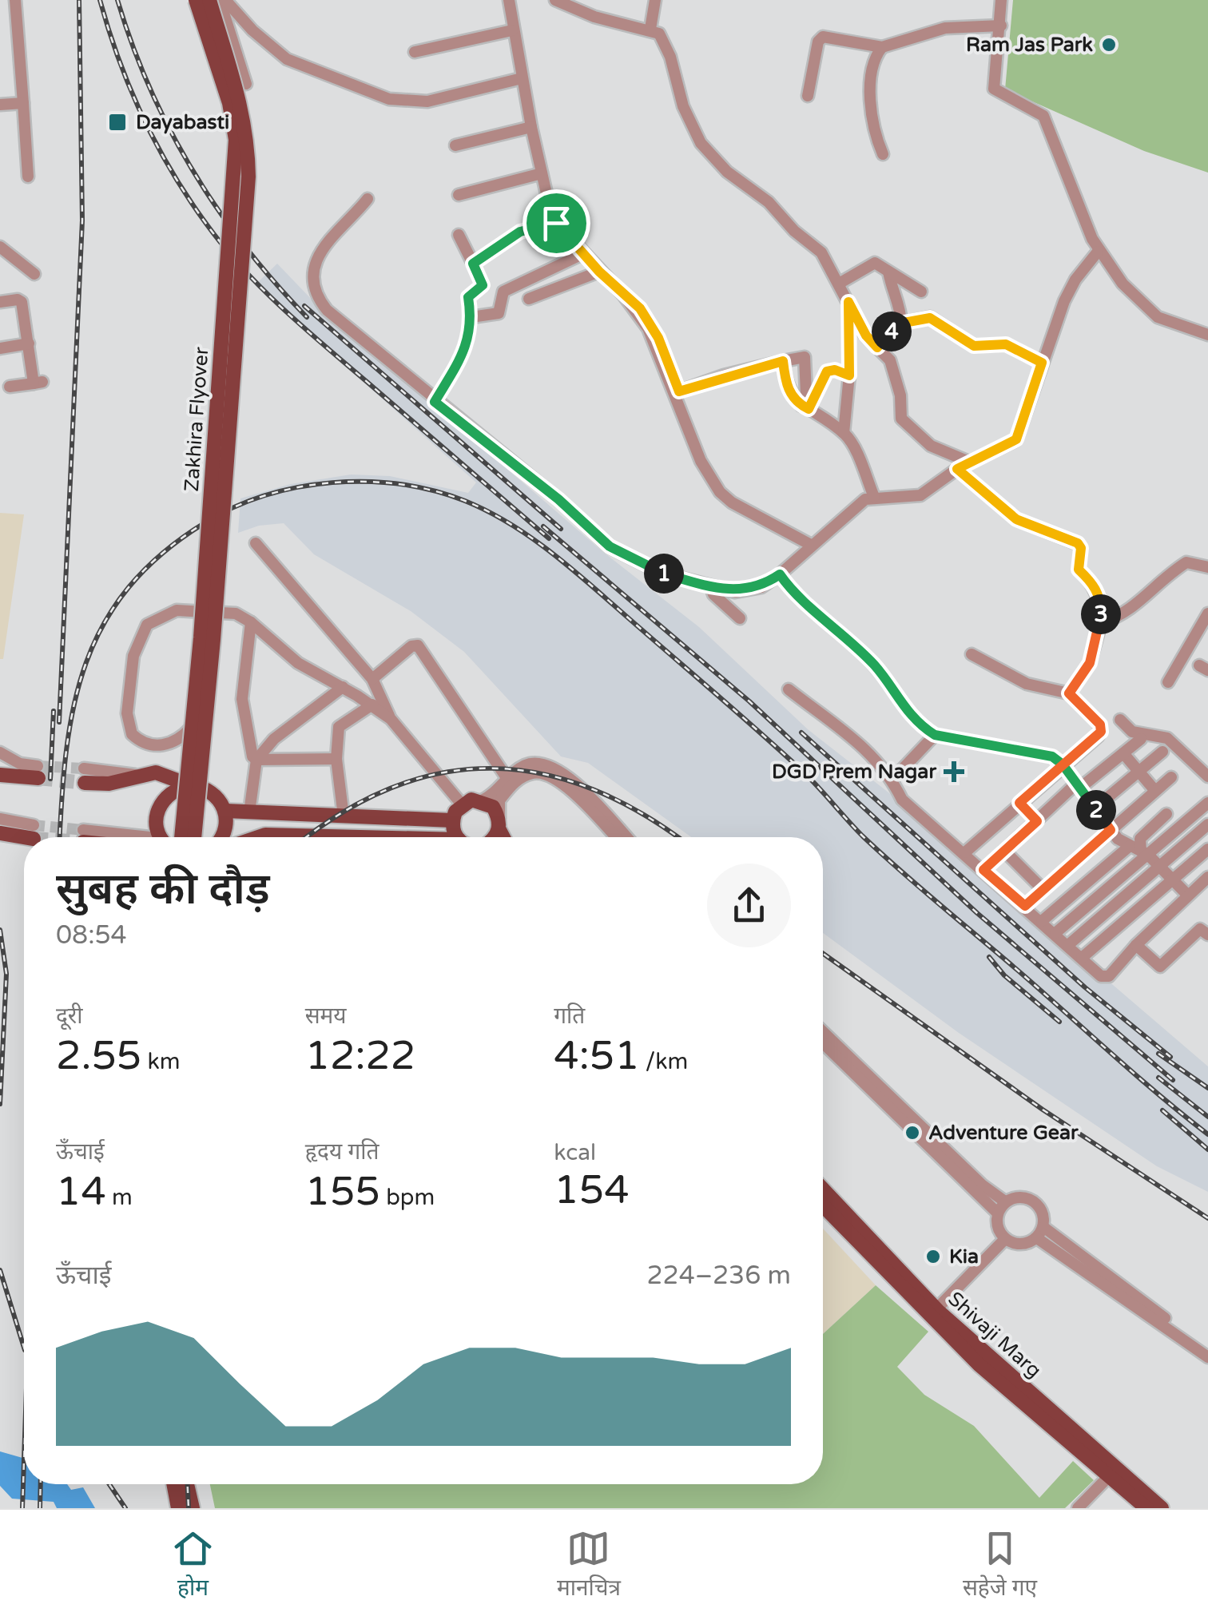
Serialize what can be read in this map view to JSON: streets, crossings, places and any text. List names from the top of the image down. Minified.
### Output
{"streets":{"main road":["Zakhira Flyover","Shivaji Marg"]},"places":{"other":["Ram Jas Park","Adventure Gear","Kia"],"transit":["Dayabasti"],"health":["DGD Prem Nagar"]},"page":{"pins":["4","1","3","2"],"heading":["सुबह की दौड़","08:54"],"stats":[["दूरी","2.55 km"],["समय","12:22"],["गति","4:51 /km"],["ऊँचाई","14 m"],["हृदय गति","155 bpm"],["kcal","154"]],"chart":["ऊँचाई","224–236 m"],"tabs":["होम","मानचित्र","सहेजे गए"]}}
